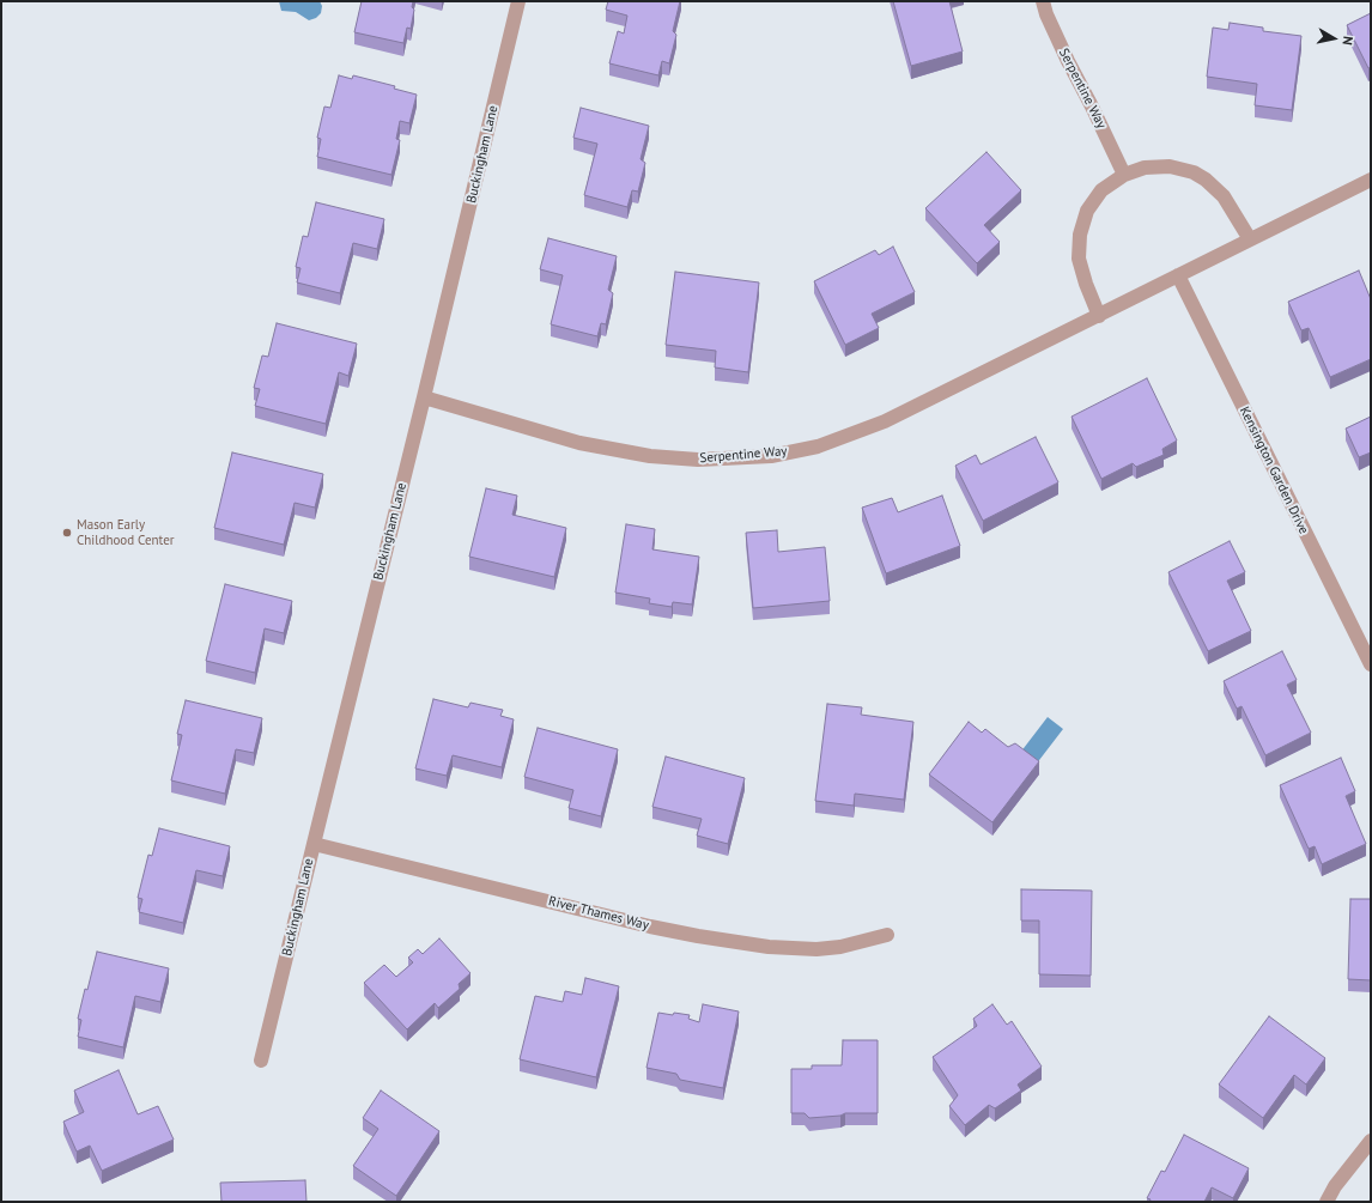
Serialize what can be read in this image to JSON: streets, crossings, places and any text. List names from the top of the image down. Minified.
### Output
{"streets":{"street":["Serpentine Way","Buckingham Lane","Kensington Garden Drive","River Thames Way"]},"crossings":[["Serpentine Way","Buckingham Lane"],["Serpentine Way","Kensington Garden Drive"],["Buckingham Lane","River Thames Way"]],"places":["Mason Early Childhood Center"],"north":"right"}
